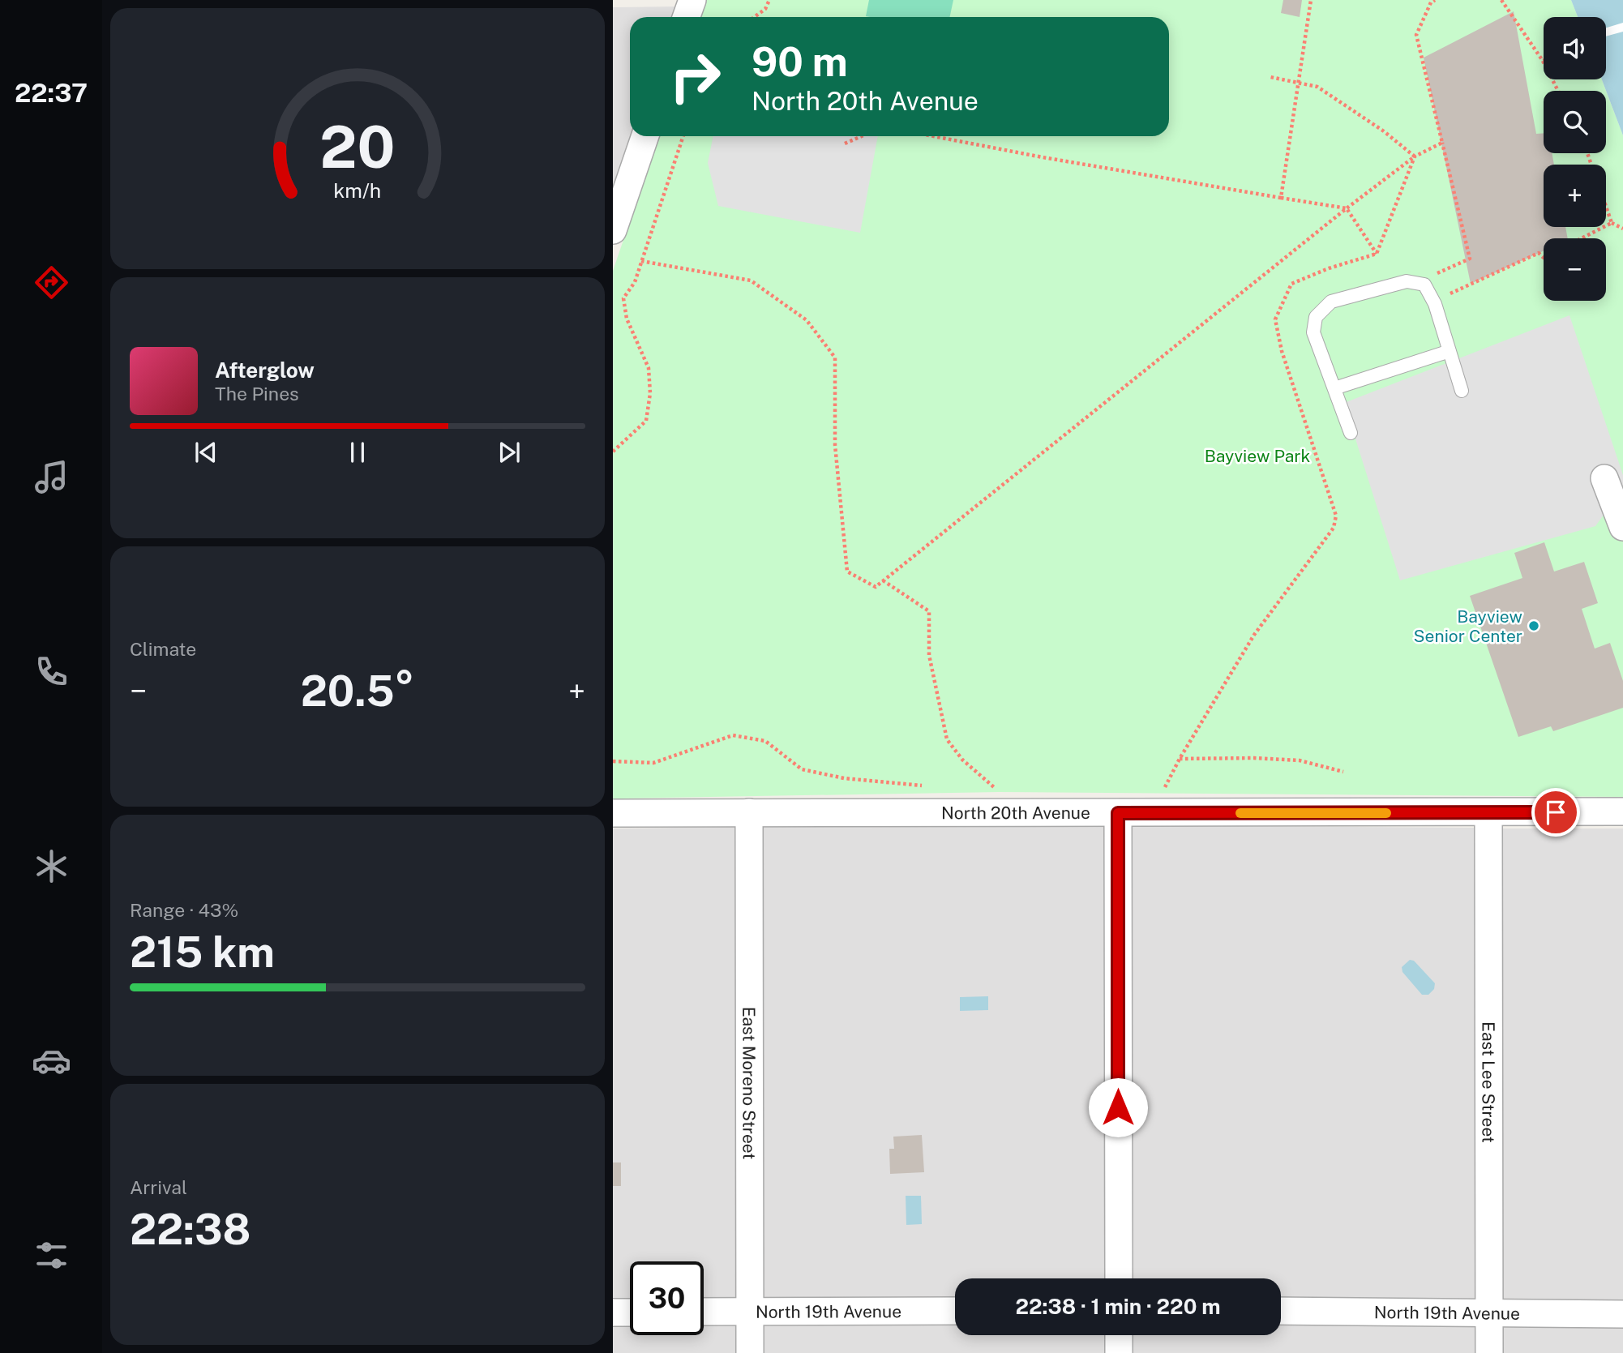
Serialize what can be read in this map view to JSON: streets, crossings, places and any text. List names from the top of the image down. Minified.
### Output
{"streets":{"street":["North 20th Avenue","East Moreno Street","East Lee Street","North 19th Avenue"]},"crossings":[["North 20th Avenue","East Moreno Street"],["North 20th Avenue","East Lee Street"],["East Moreno Street","North 19th Avenue"],["East Lee Street","North 19th Avenue"]],"parks":["Bayview Park"],"places":["Bayview Senior Center"],"page":{"tabs":"22:37","map_buttons":["+","−"],"turn":["90 m","North 20th Avenue"],"song":["Afterglow","The Pines"],"tile":["Climate",["Range · 43%","215 km"],["Arrival","22:38"]],"heat":["−","20.5°","+"],"limit":"30","trip":"22:38 · 1 min · 220 m","gauge":["20","km/h"]}}
